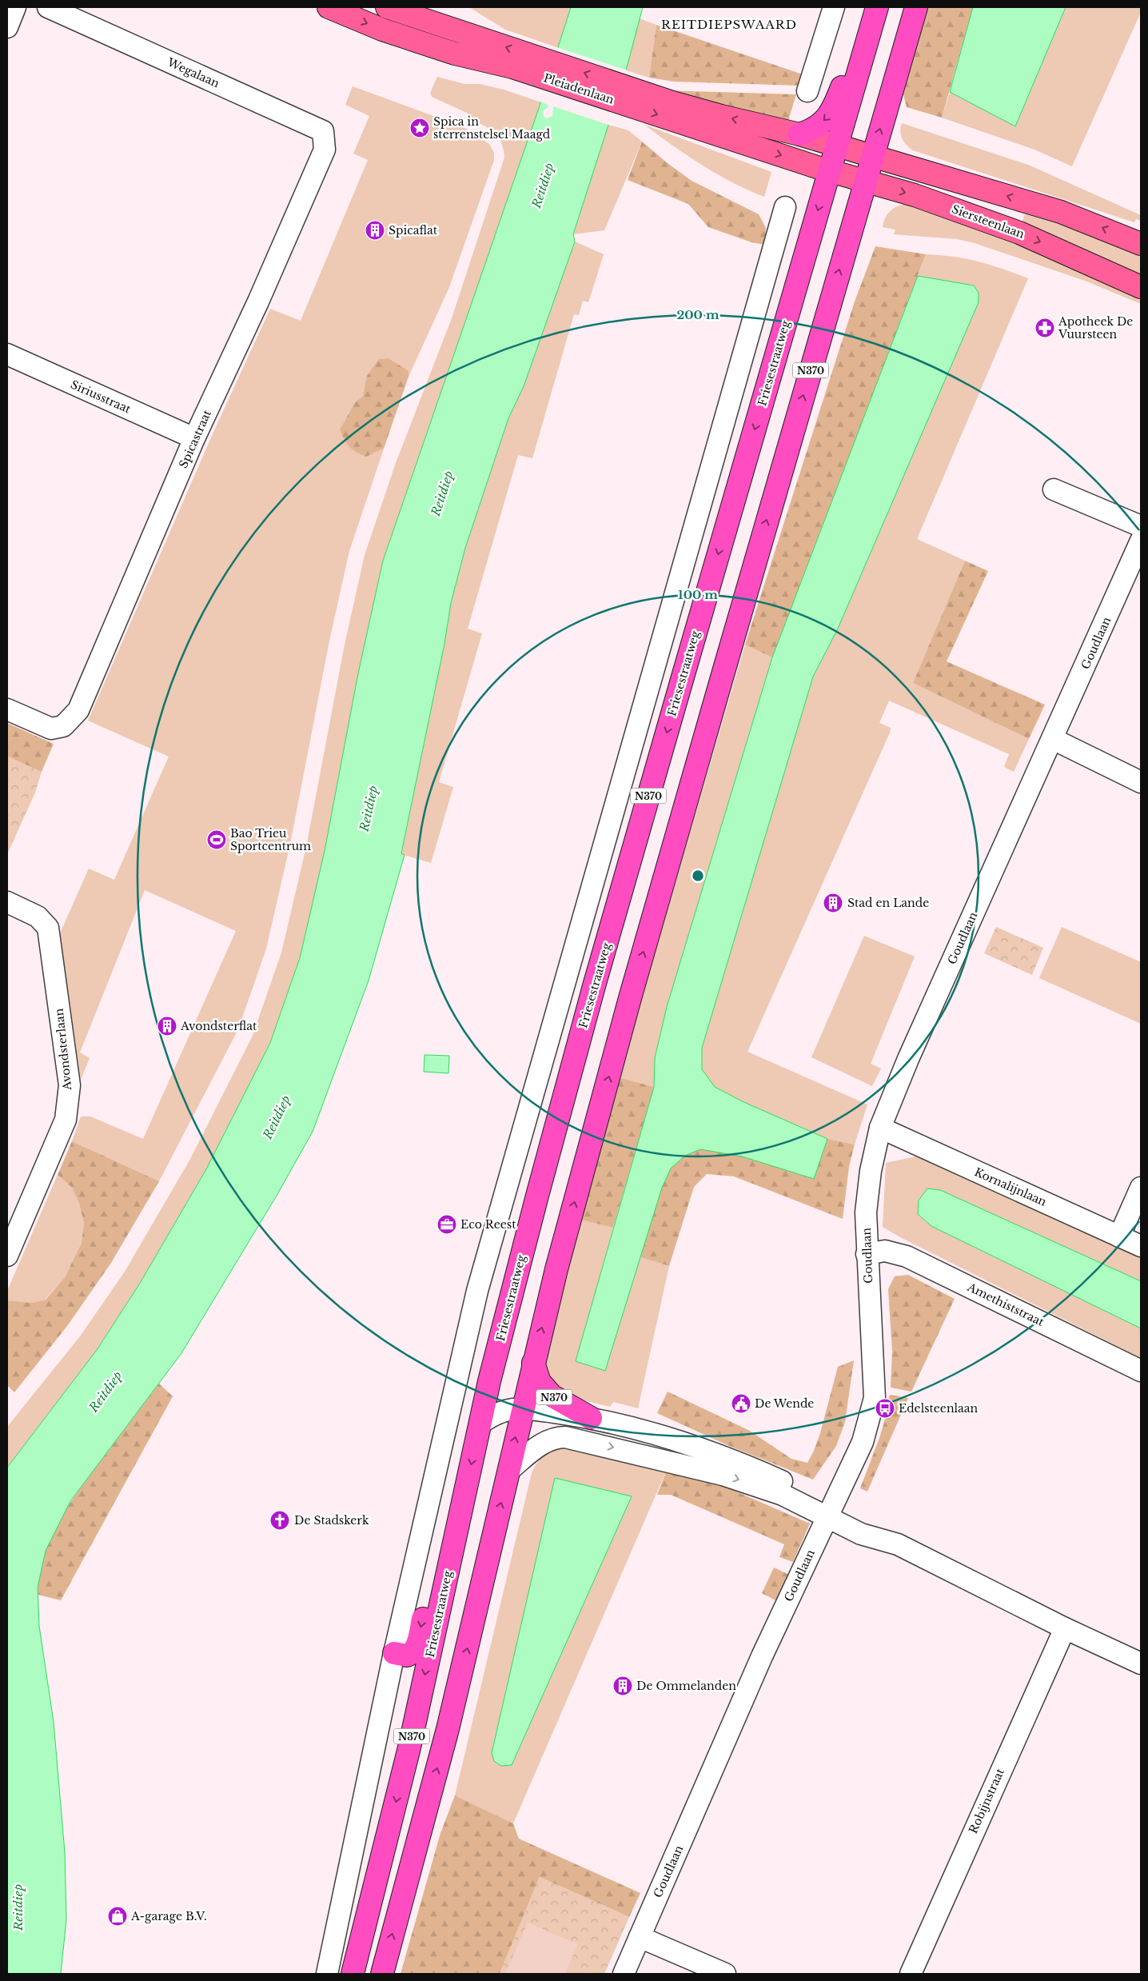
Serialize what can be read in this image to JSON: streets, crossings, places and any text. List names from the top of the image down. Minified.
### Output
{"streets":{"highway":["Friesestraatweg","N370"],"main road":["Pleiadenlaan","Siersteenlaan"],"street":["Wegalaan","Siriusstraat","Spicastraat","Goudlaan","Avondsterlaan","Kornalijnlaan","Amethiststraat","Robijnstraat"]},"crossings":[["Wegalaan","Spicastraat"],["Pleiadenlaan","Siersteenlaan"],["Pleiadenlaan","Friesestraatweg"],["Pleiadenlaan","N370"],["Siersteenlaan","Friesestraatweg"],["Siersteenlaan","N370"],["Friesestraatweg","N370"],["Siriusstraat","Spicastraat"],["Goudlaan","Kornalijnlaan"],["Goudlaan","Amethiststraat"]],"districts":["REITDIEPSWAARD"],"water":["Reitdiep"],"places":{"place":["Spica in sterrenstelsel Maagd"],"building":["Spicaflat","Stad en Lande","Avondsterflat","De Ommelanden"],"pharmacy":["Apotheek De Vuursteen"],"sports":["Bao Trieu Sportcentrum"],"office":["Eco Reest"],"public building":["De Wende"],"bus stop":["Edelsteenlaan"],"church":["De Stadskerk"],"shop":["A-garage B.V."]},"rings":["200 m","100 m"]}
